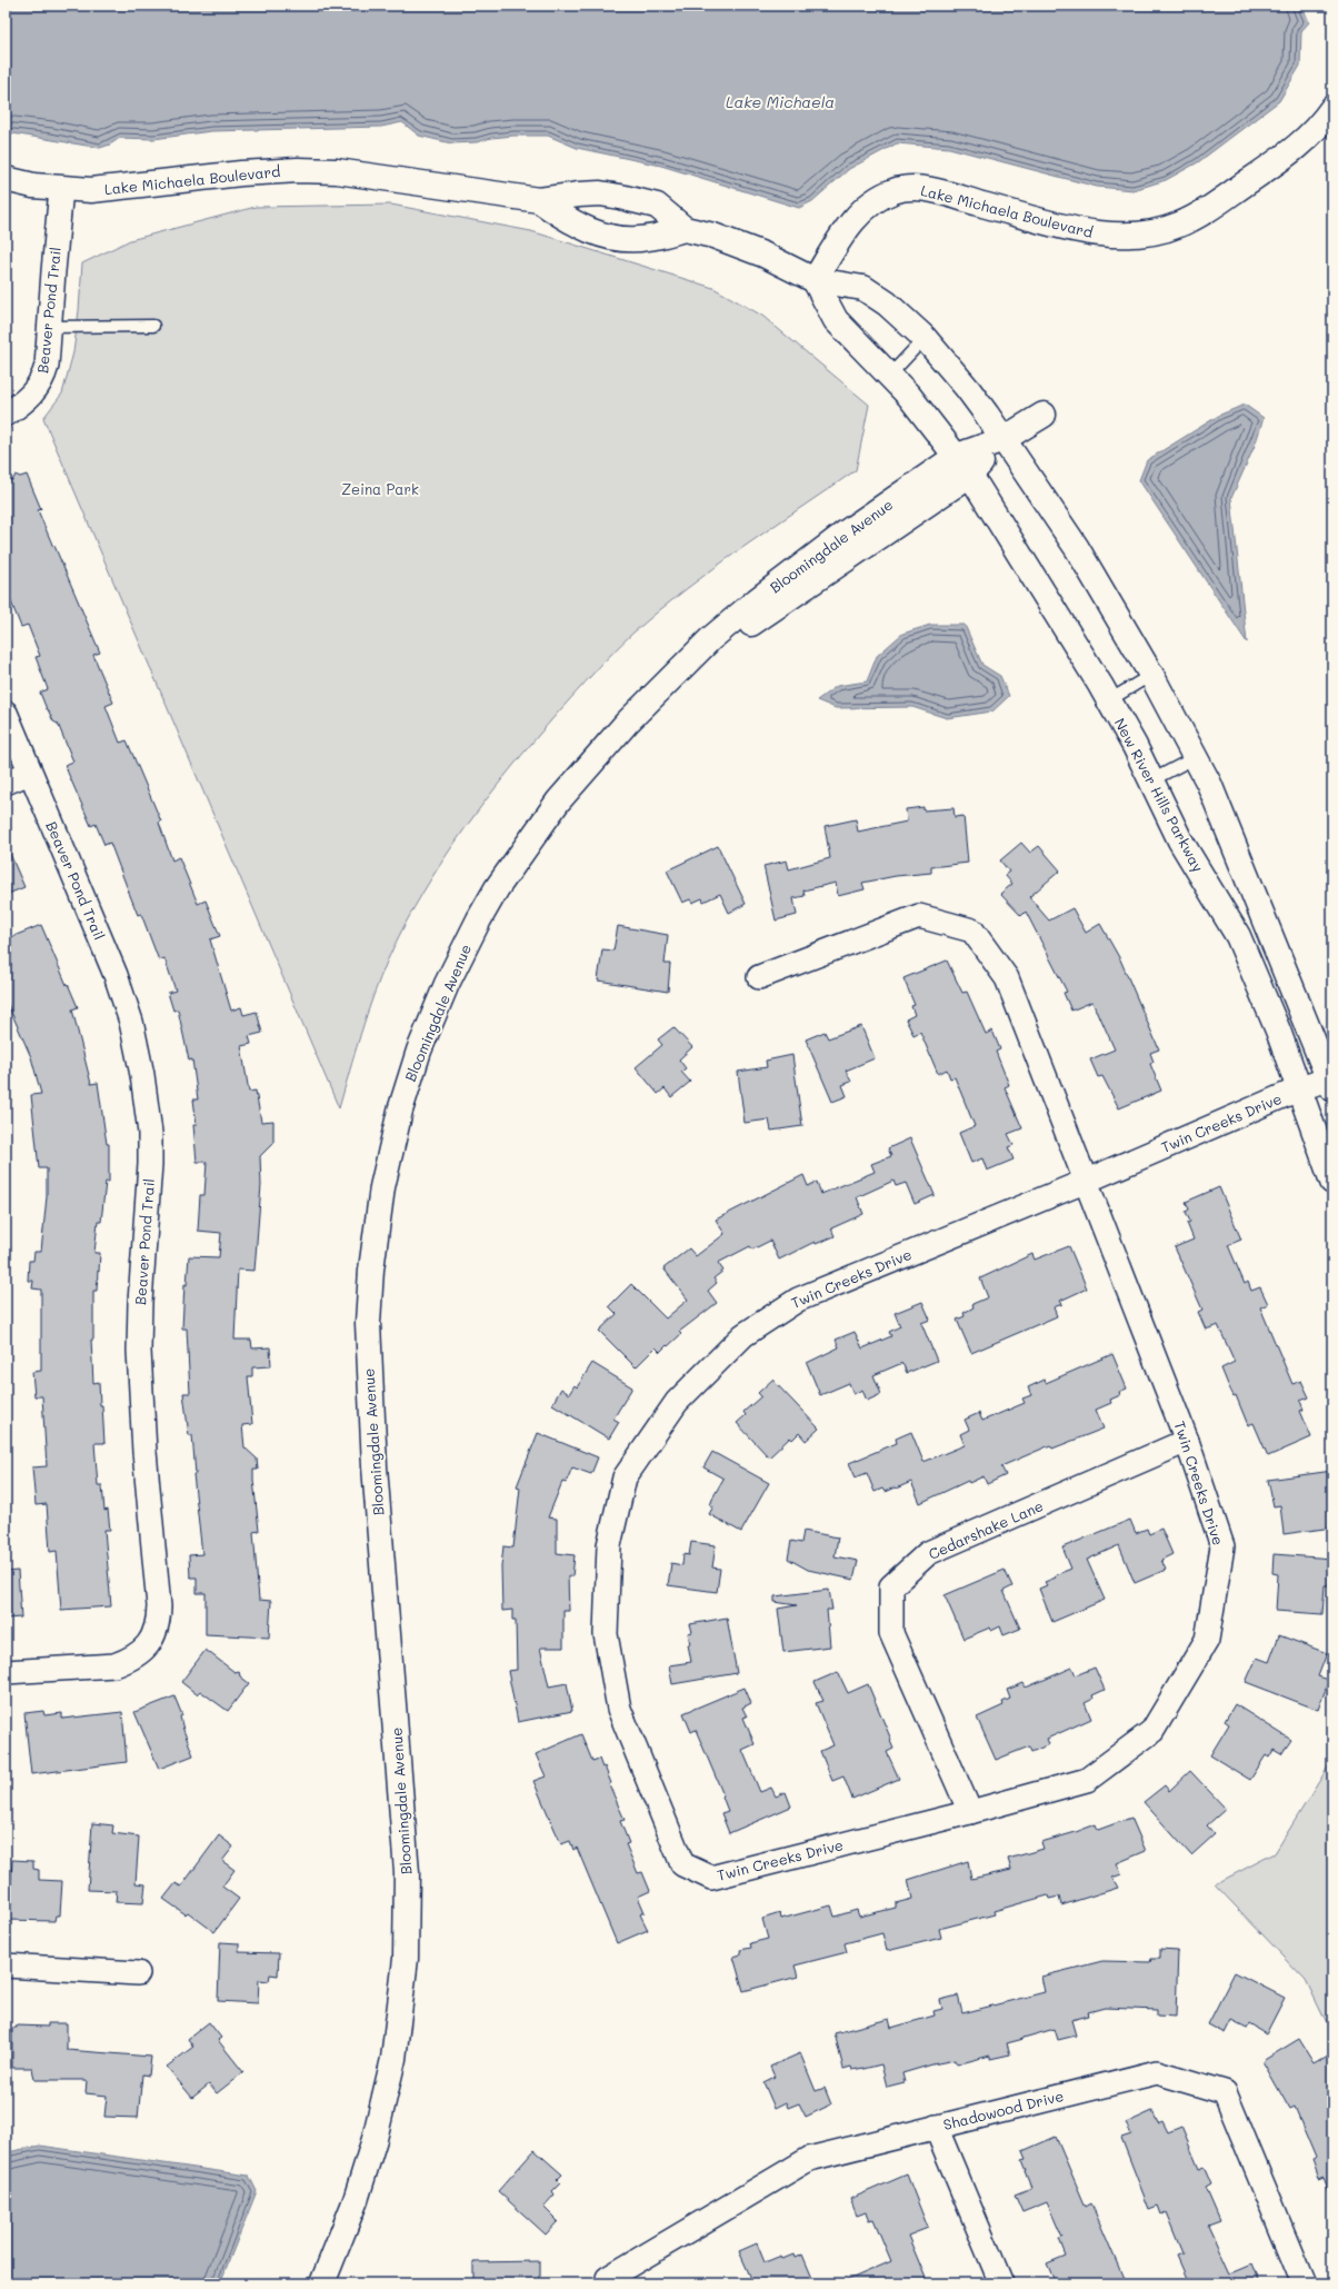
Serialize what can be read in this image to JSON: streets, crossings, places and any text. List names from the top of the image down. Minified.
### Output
{"streets":{"street":["Lake Michaela Boulevard","Beaver Pond Trail","Bloomingdale Avenue","New River Hills Parkway","Twin Creeks Drive","Cedarshake Lane","Shadowood Drive"]},"crossings":[["Lake Michaela Boulevard","Beaver Pond Trail"],["Lake Michaela Boulevard","Bloomingdale Avenue"],["Bloomingdale Avenue","New River Hills Parkway"],["New River Hills Parkway","Twin Creeks Drive"],["Twin Creeks Drive","Cedarshake Lane"]],"water":["Lake Michaela"],"parks":["Zeina Park"]}
